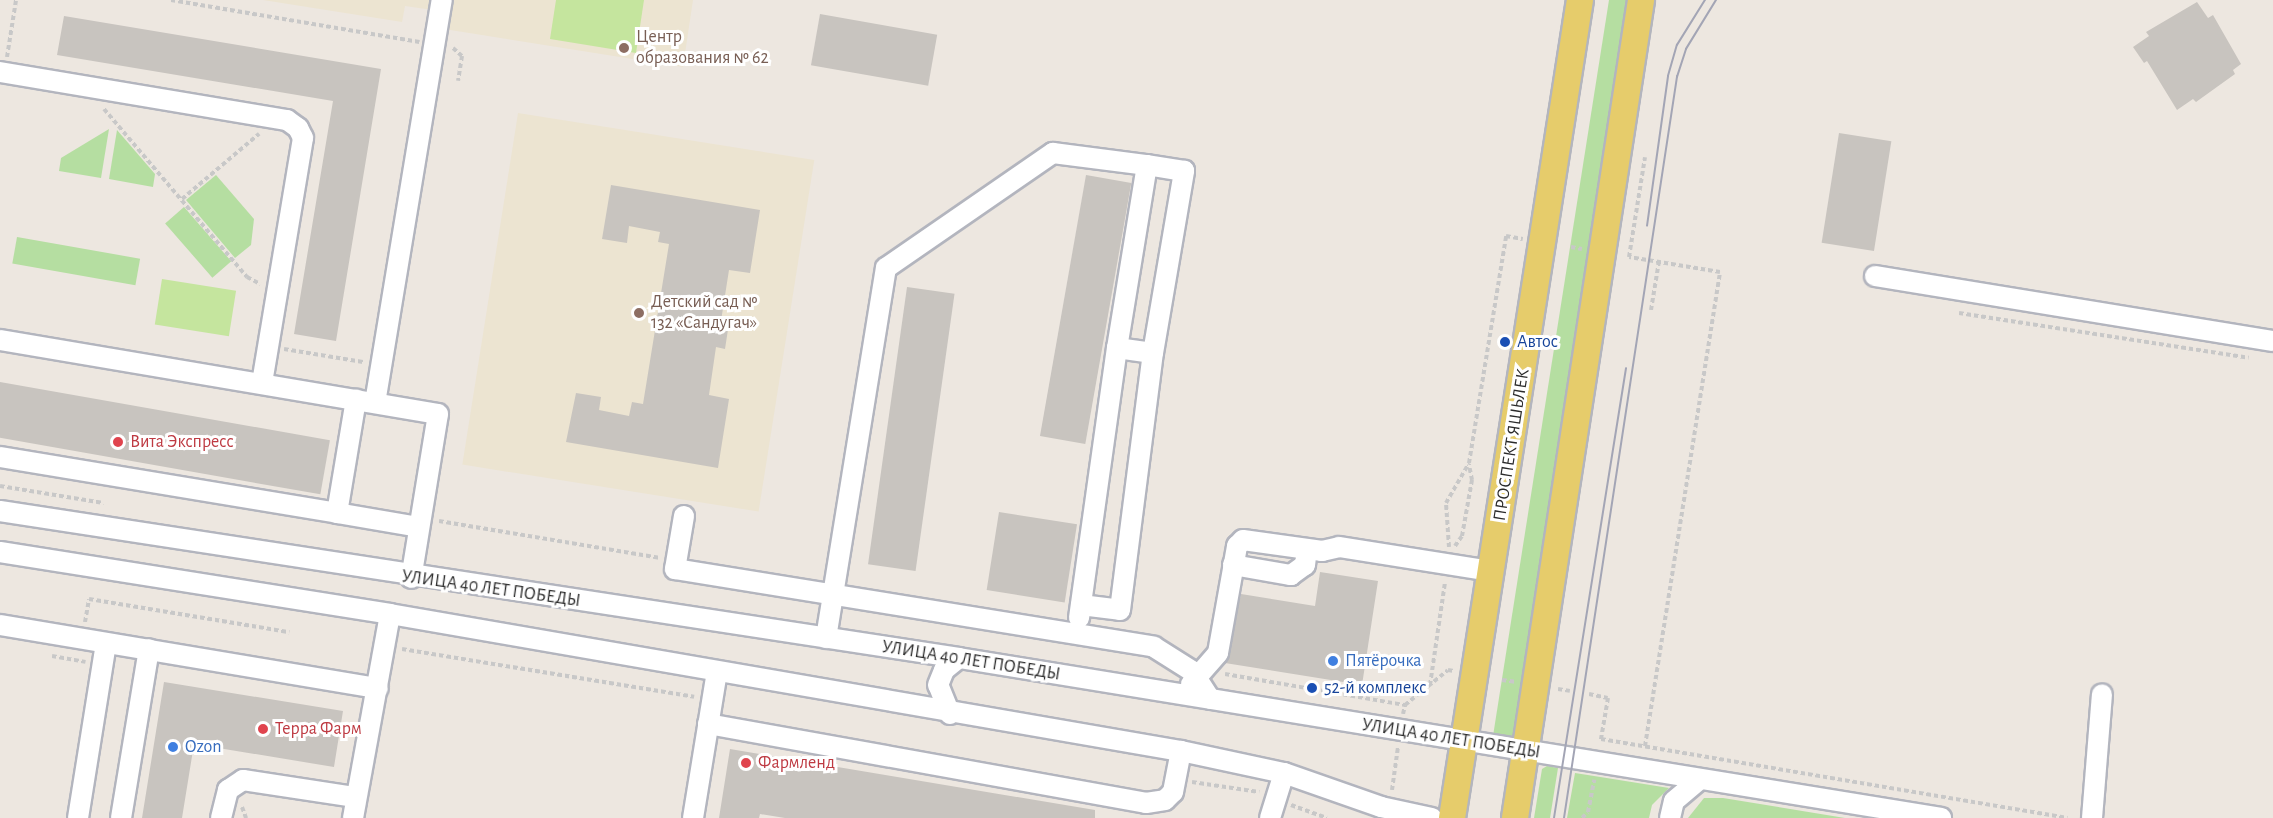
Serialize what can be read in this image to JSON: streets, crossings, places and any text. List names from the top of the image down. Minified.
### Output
{"streets":{"main road":["ПРОСПЕКТ ЯШЬЛЕК"],"street":["УЛИЦА 40 ЛЕТ ПОБЕДЫ"]},"crossings":[["ПРОСПЕКТ ЯШЬЛЕК","УЛИЦА 40 ЛЕТ ПОБЕДЫ"]],"places":["Центр образования № 62","Детский сад № 132 «Сандугач»","Автос","Вита Экспресс","Пятёрочка","52-й комплекс","Терра Фарм","Ozon","Фармленд"]}
